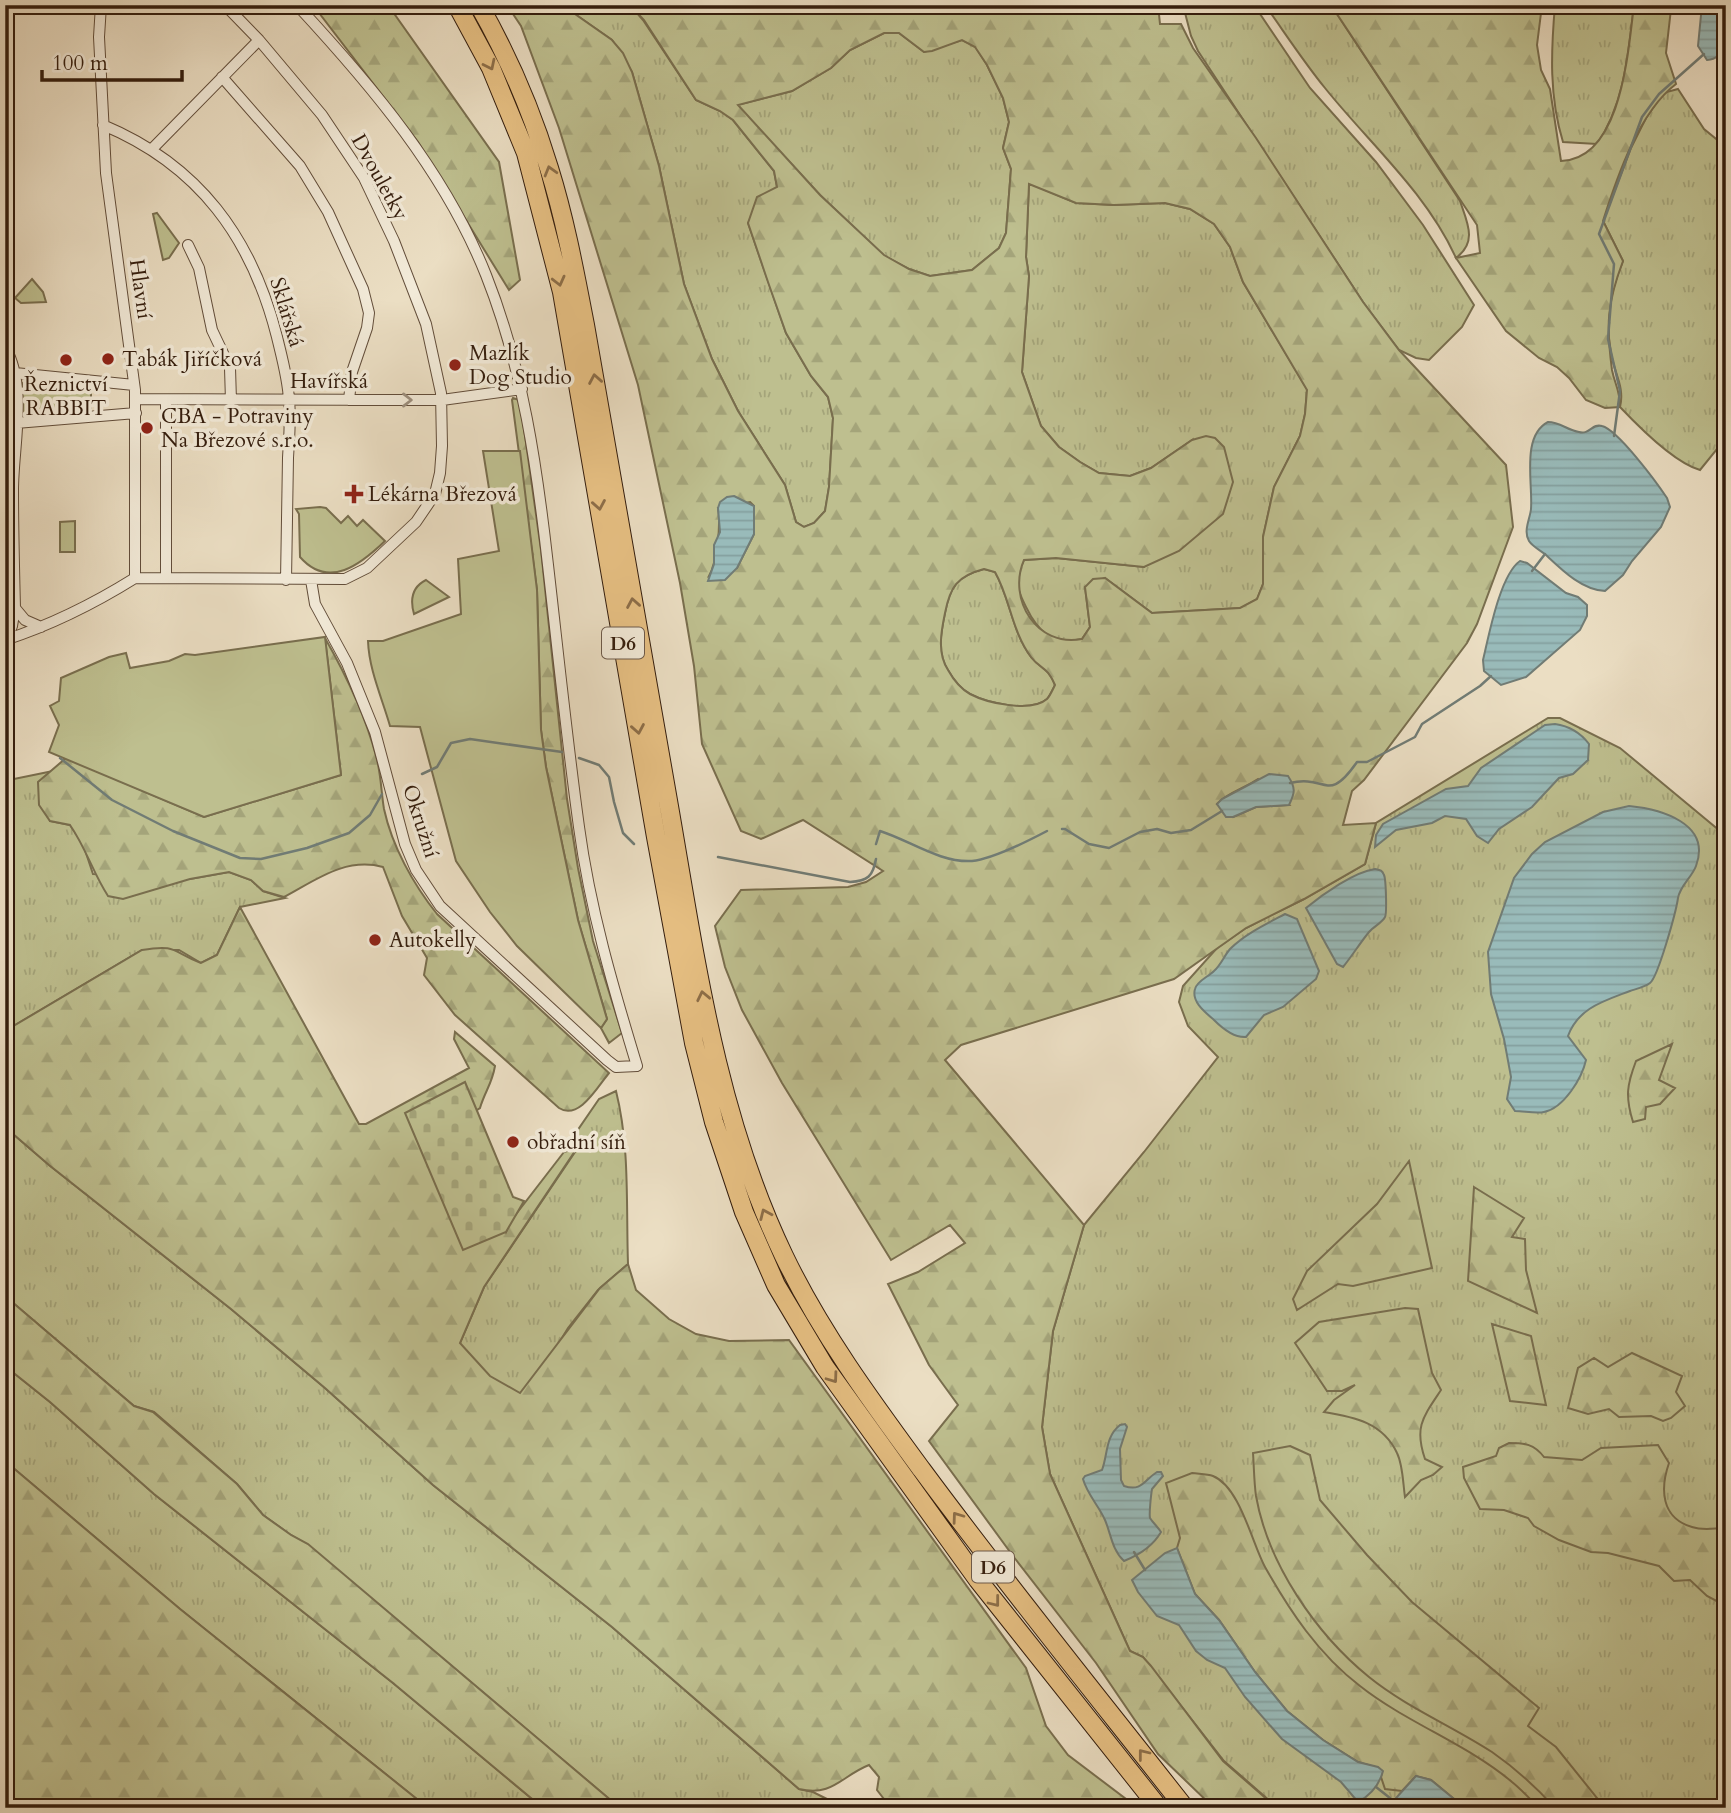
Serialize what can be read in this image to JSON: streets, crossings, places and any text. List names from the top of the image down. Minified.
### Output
{"streets":{"highway":["D6"],"street":["Dvouletky","Hlavní","Sklářská","Havířská","Okružní"]},"crossings":[["Dvouletky","Havířská"],["Hlavní","Sklářská"],["Hlavní","Havířská"],["Sklářská","Havířská"],["Havířská","Okružní"]],"places":{"other":["Tabák Jiříčková","Řeznictví RABBIT","Mazlík Dog Studio","CBA - Potraviny Na Březové s.r.o.","Autokelly","obřadní síň"],"health":["Lékárna Březová"]},"scale_bar":"100 m"}
